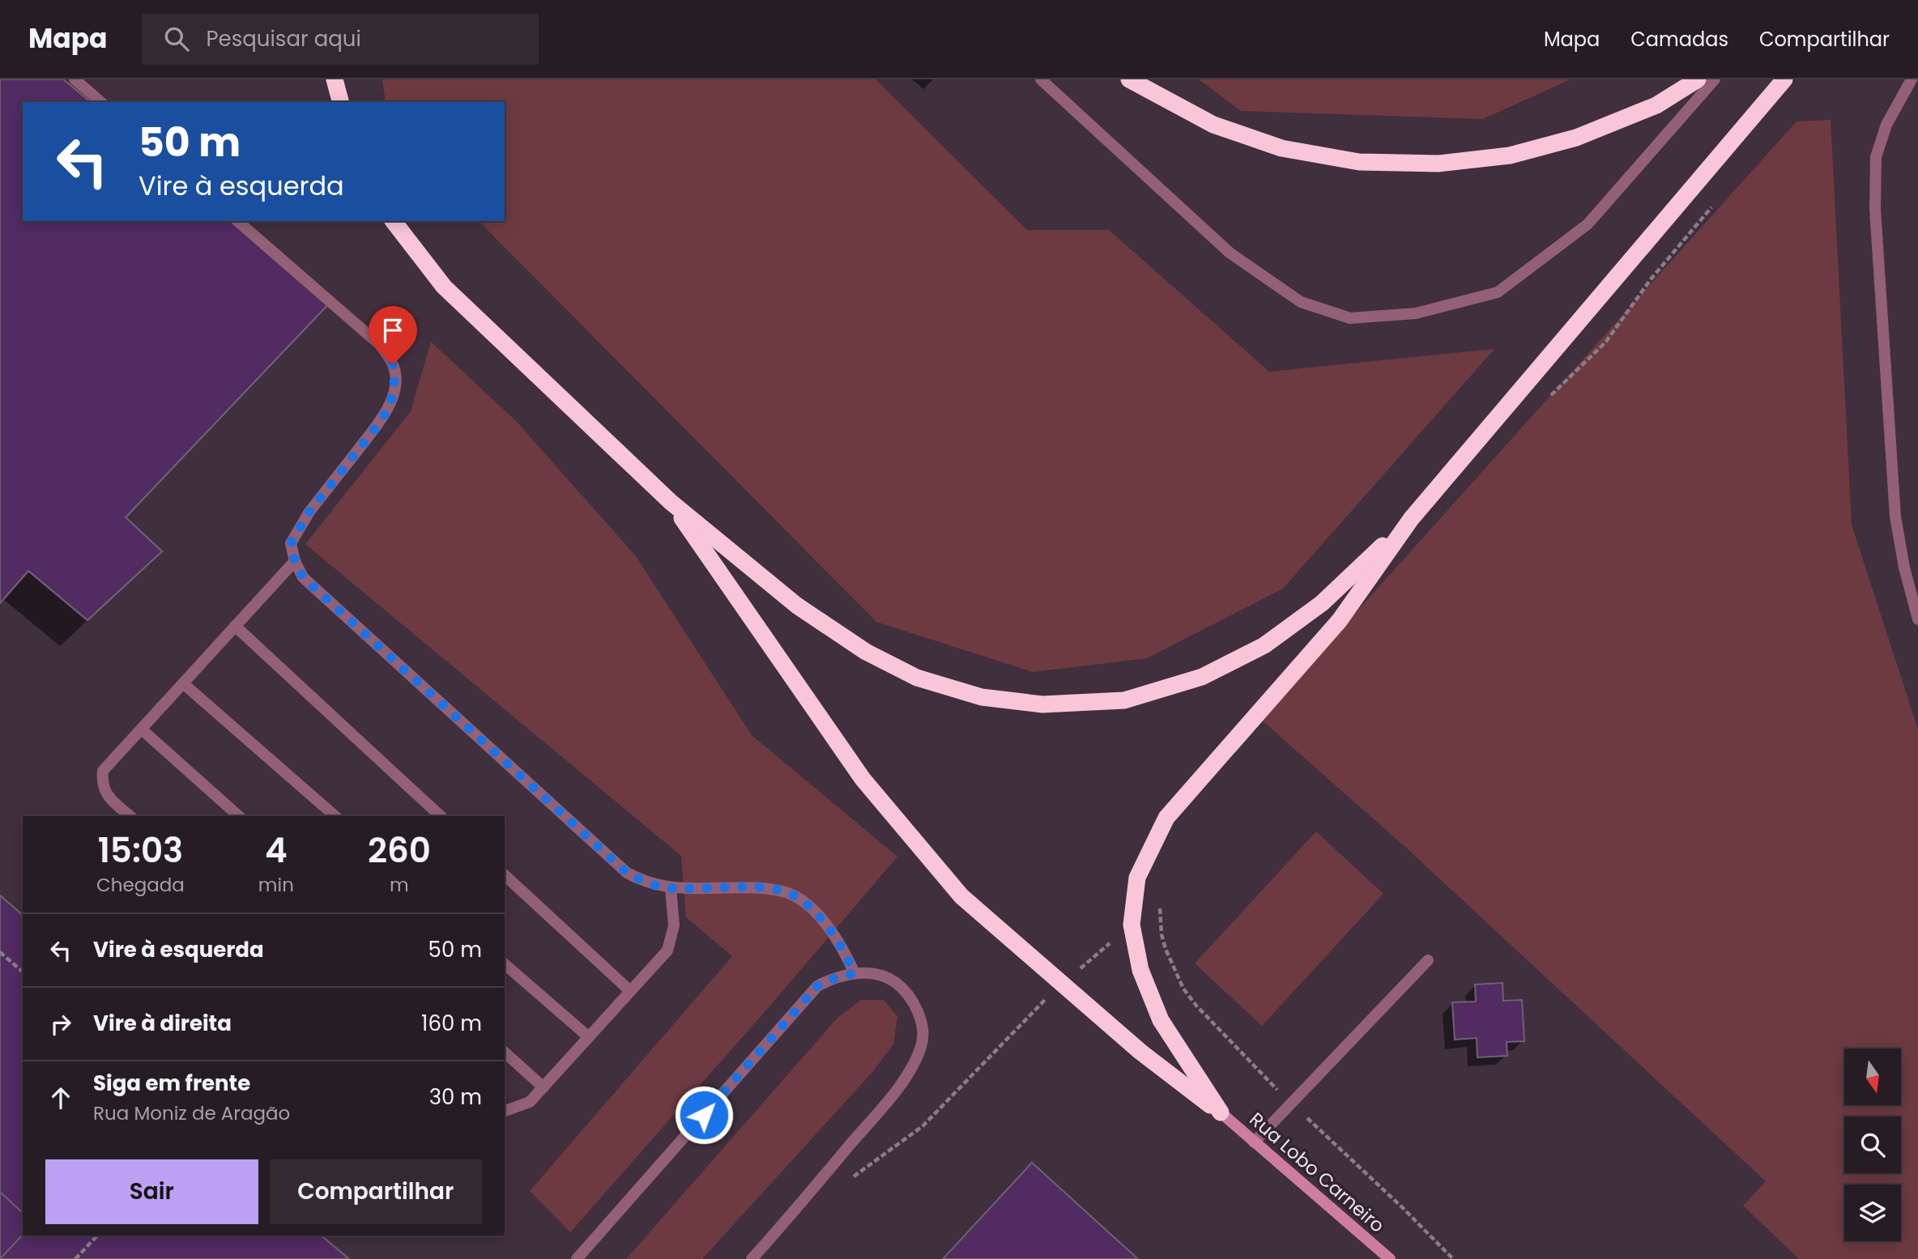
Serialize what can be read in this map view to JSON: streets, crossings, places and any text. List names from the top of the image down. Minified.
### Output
{"streets":{"street":["Rua Lobo Carneiro"]},"north":"bottom","page":{"header":"Mapa","search":"Pesquisar aqui","nav":["Mapa","Camadas","Compartilhar"],"turn":["50 m","Vire à esquerda"],"eta":["15:03","Chegada","4","min","260","m"],"list":[{"name":"Vire à esquerda","value":"50 m"},{"name":"Vire à direita","value":"160 m"},{"name":"Siga em frente","note":"Rua Moniz de Aragão","value":"30 m"}],"buttons":["Sair","Compartilhar"]}}
